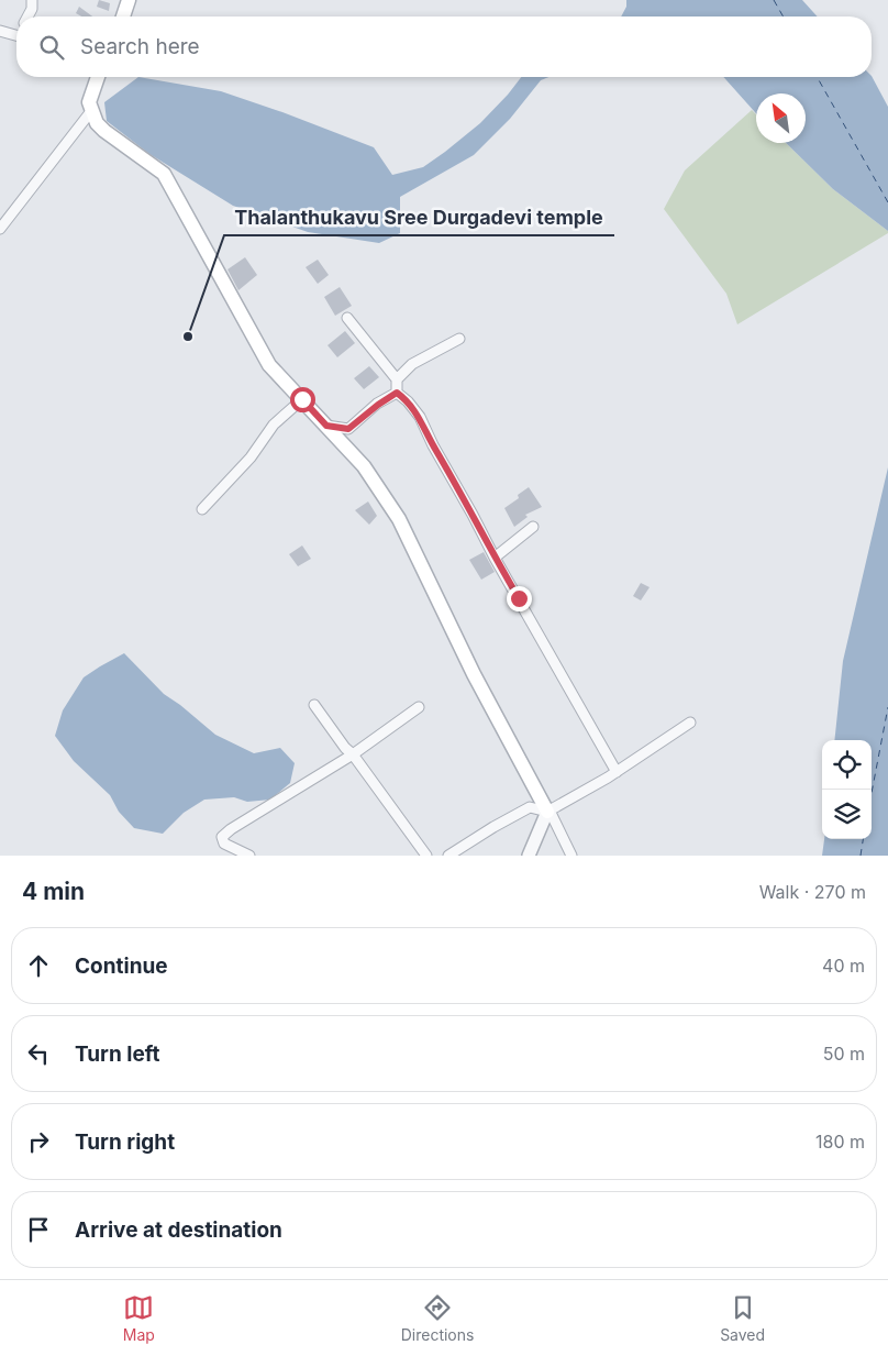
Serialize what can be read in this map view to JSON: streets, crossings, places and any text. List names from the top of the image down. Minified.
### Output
{"places":["Thalanthukavu Sree Durgadevi temple"],"north":"top left","page":{"search":"Search here","heading":["4 min","Walk · 270 m"],"list":[["Continue","40 m"],["Turn left","50 m"],["Turn right","180 m"],"Arrive at destination"],"nav":["Map","Directions","Saved"]}}
